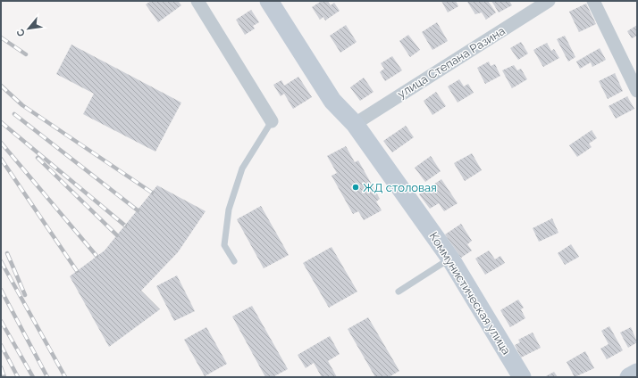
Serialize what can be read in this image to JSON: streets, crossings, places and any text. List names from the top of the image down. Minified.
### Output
{"streets":{"street":["улица Степана Разина","Коммунистическая улица"]},"crossings":[["улица Степана Разина","Коммунистическая улица"]],"places":["ЖД столовая"],"north":"bottom left"}
